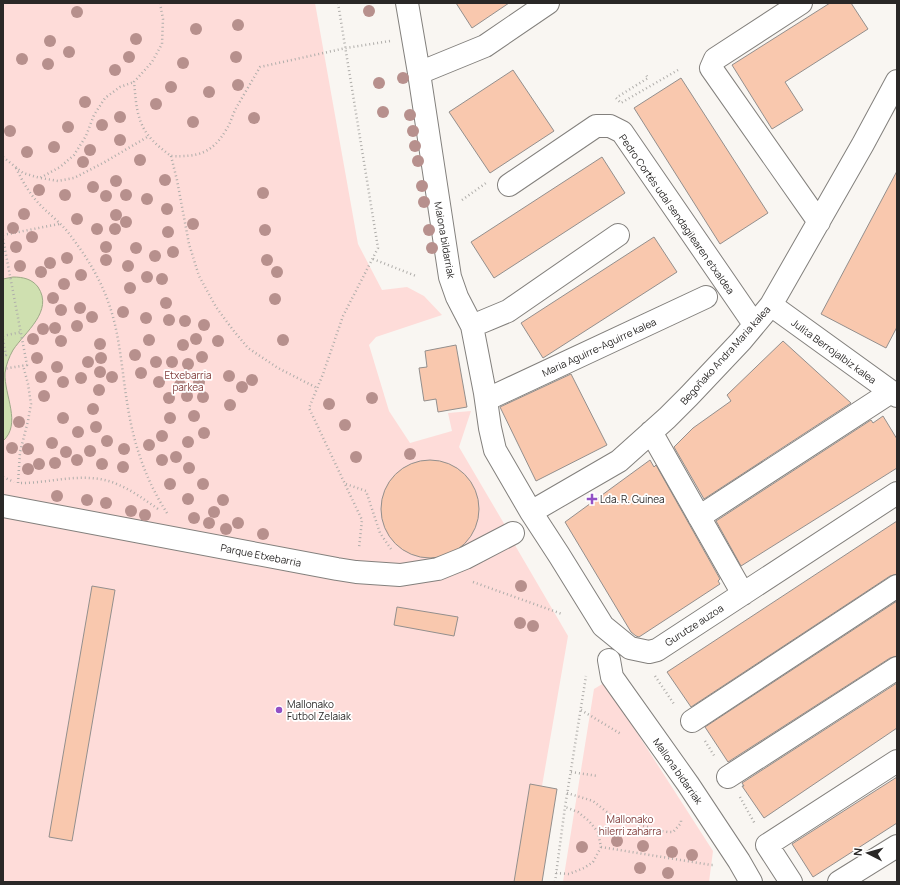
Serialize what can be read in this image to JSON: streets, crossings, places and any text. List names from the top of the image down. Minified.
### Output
{"streets":{"street":["Pedro Cortés udal sendagilearen etxaldea","Maiona bildarriak","Maria Aguirre-Aguirre kalea","Julita Berrojalbiz kalea","Begoñako Andra Maria kalea","Parque Etxebarria","Gurutze auzoa","Mallona bidarriak"]},"crossings":[["Pedro Cortés udal sendagilearen etxaldea","Begoñako Andra Maria kalea"],["Maiona bildarriak","Begoñako Andra Maria kalea"],["Maiona bildarriak","Gurutze auzoa"],["Julita Berrojalbiz kalea","Begoñako Andra Maria kalea"],["Begoñako Andra Maria kalea","Gurutze auzoa"]],"parks":["Etxebarria parkea","Mallonako hilerri zaharra"],"places":{"health":["Lda. R. Guinea"],"other":["Mallonako Futbol Zelaiak"]},"north":"left"}
